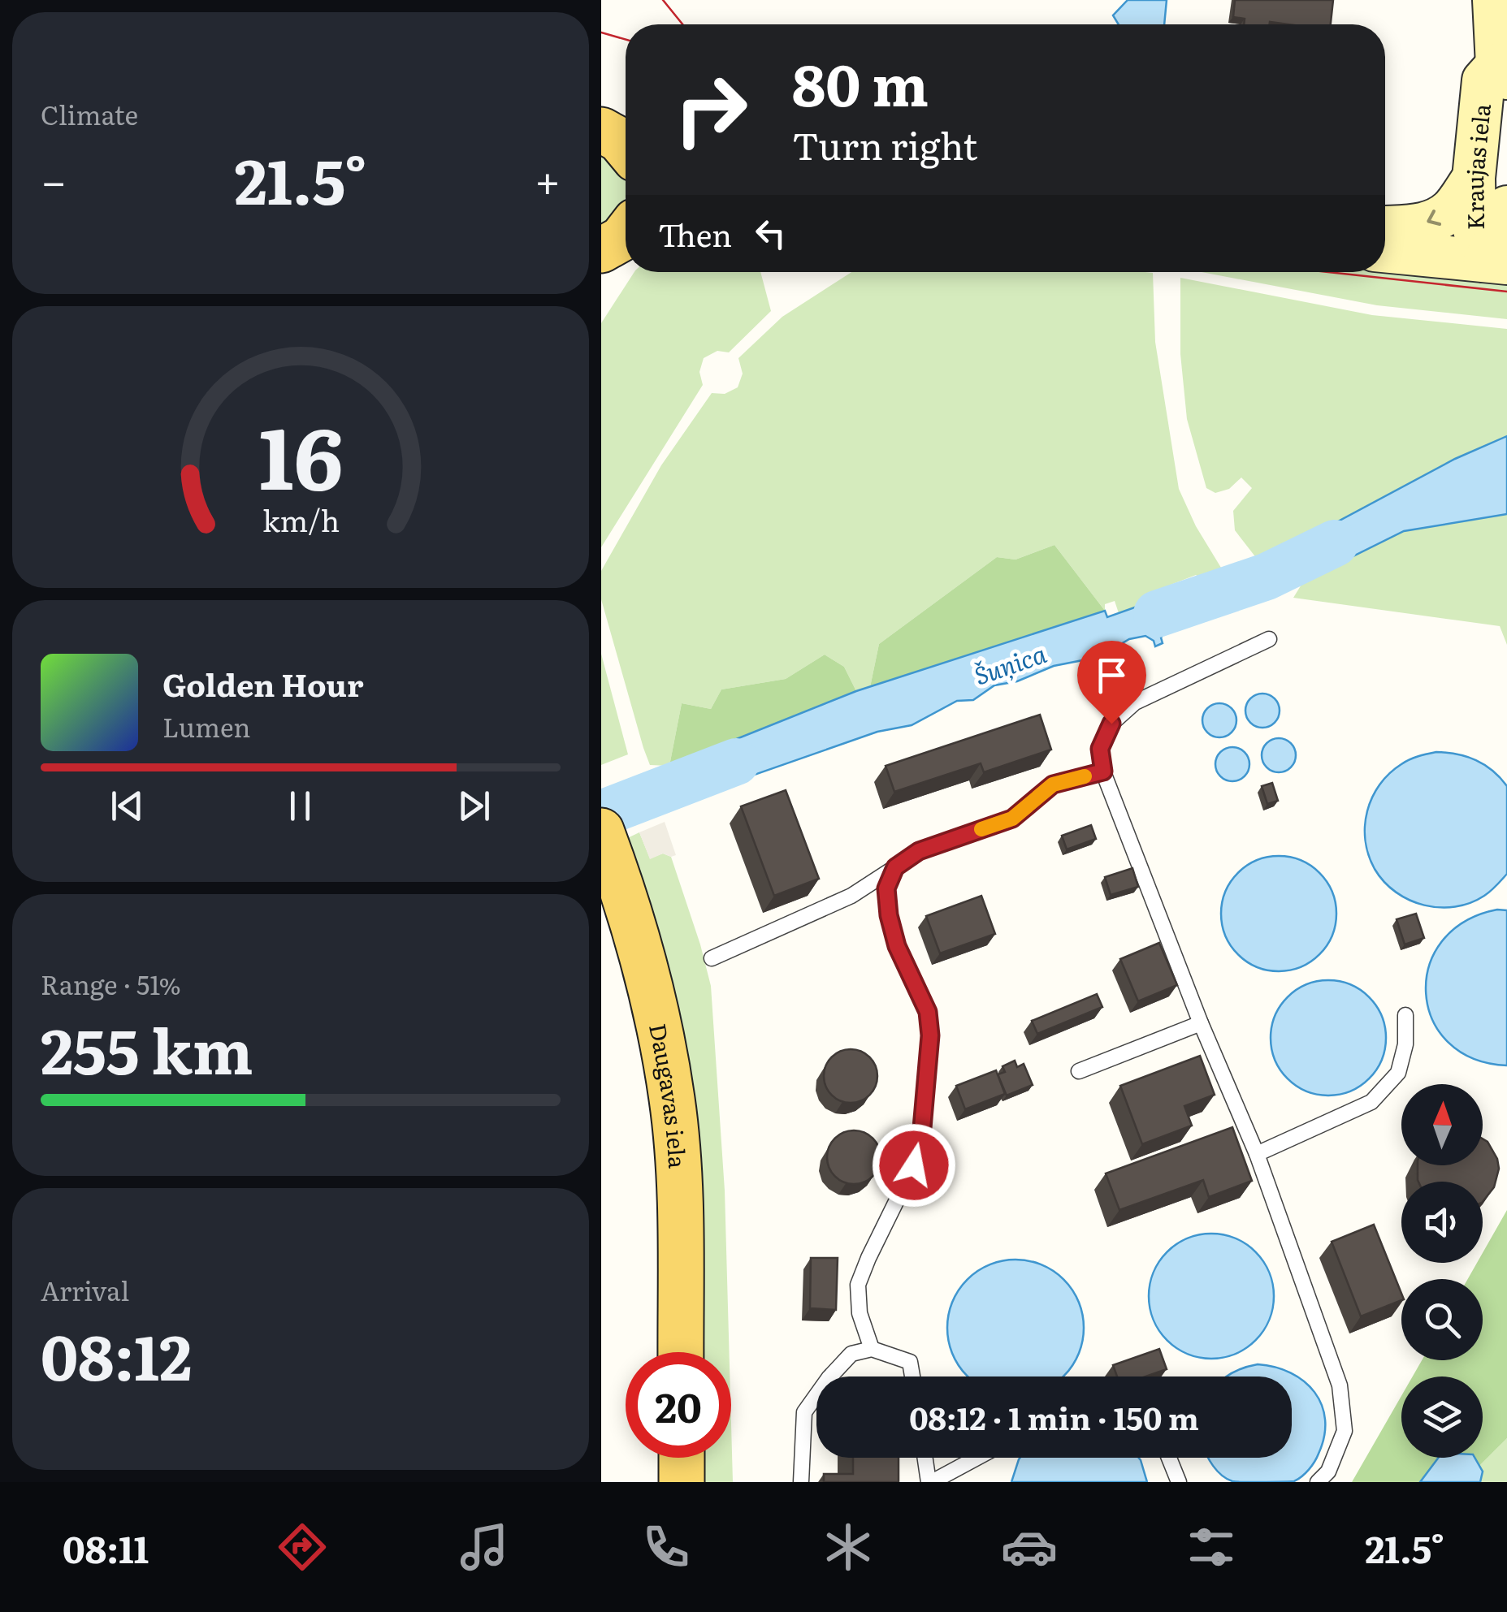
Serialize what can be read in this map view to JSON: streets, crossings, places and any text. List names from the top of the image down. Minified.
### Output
{"streets":{"main road":["Daugavas iela"],"street":["Kraujas iela"]},"water":["Šuņica"],"north":"top","page":{"tile":["Climate",["Range · 51%","255 km"],["Arrival","08:12"]],"turn":["80 m","Turn right"],"heat":["−","21.5°","+"],"then":"Then","song":["Golden Hour","Lumen"],"limit":"20","trip":"08:12 · 1 min · 150 m","tabs":["08:11","21.5°"],"gauge":["16","km/h"]}}
